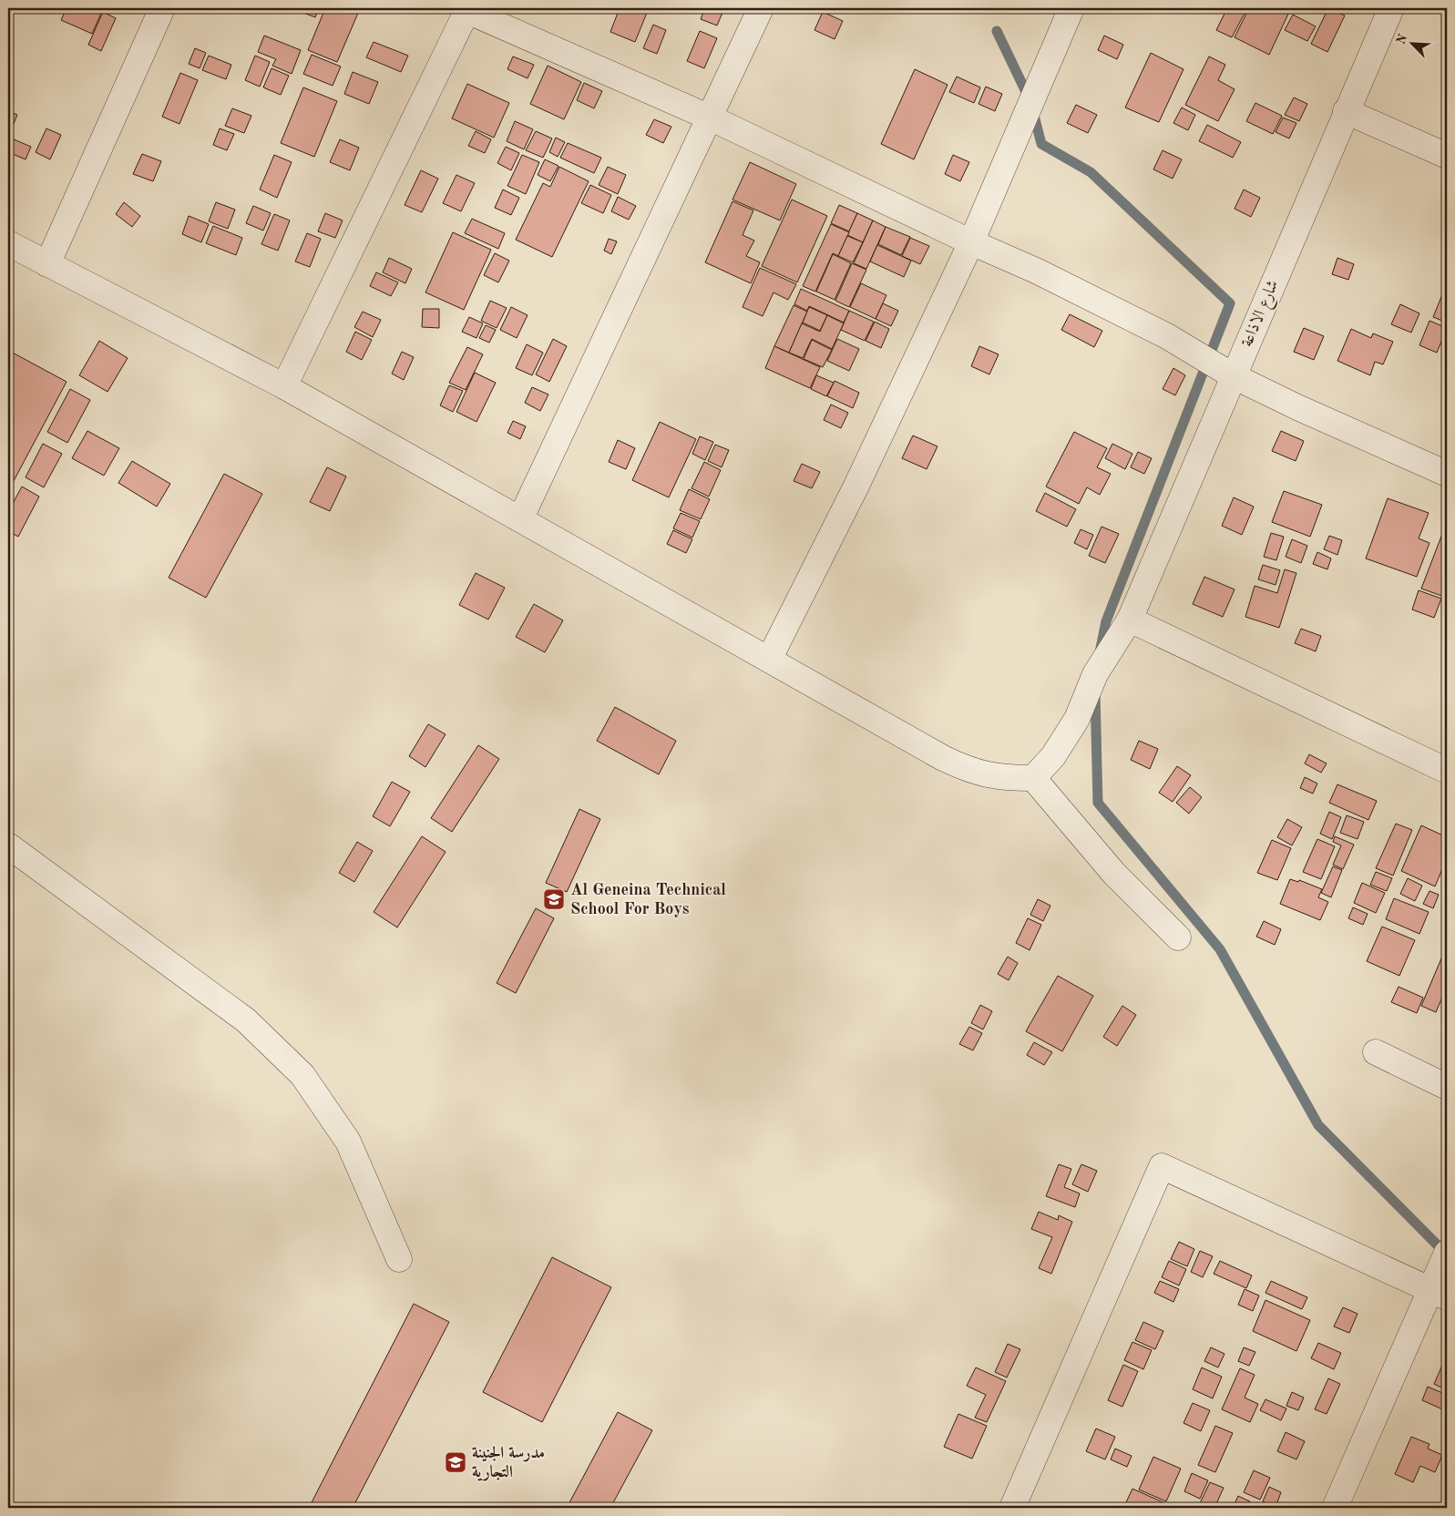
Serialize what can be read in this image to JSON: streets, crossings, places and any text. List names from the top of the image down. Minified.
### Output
{"streets":{"street":["شارع الاذاعة"]},"places":{"school or university":["Al Geneina Technical School For Boys","مدرسة الجنينة التجارية"]},"north":"top left"}
